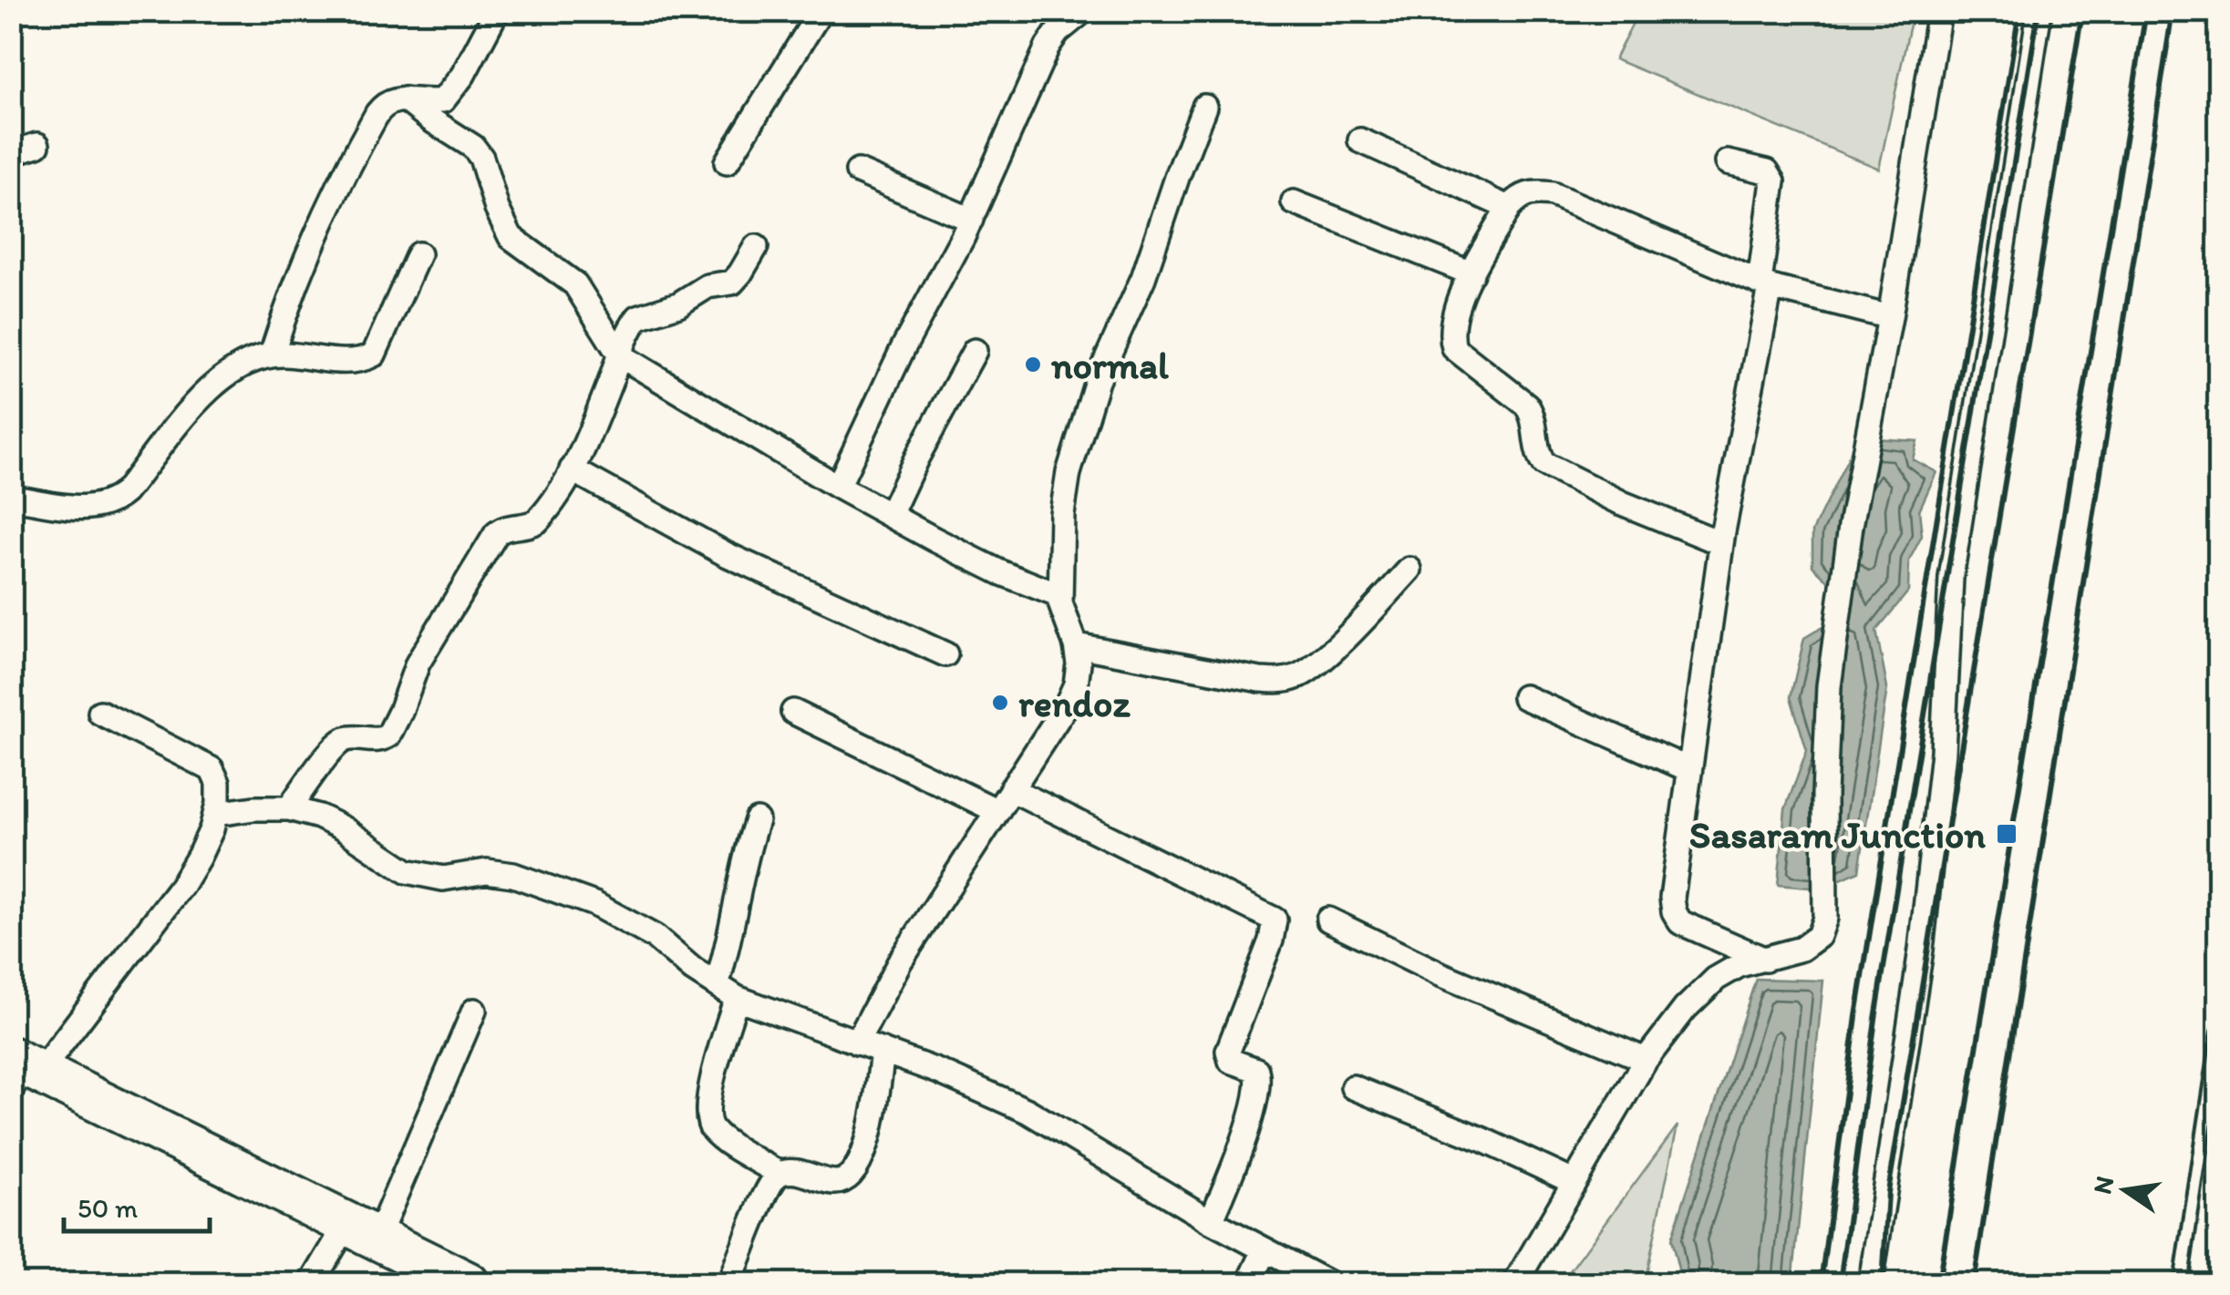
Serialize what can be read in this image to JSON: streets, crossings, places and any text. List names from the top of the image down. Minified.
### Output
{"places":{"other":["normal","rendoz"],"transit":["Sasaram Junction"]},"scale_bar":"50 m","north":"left"}
